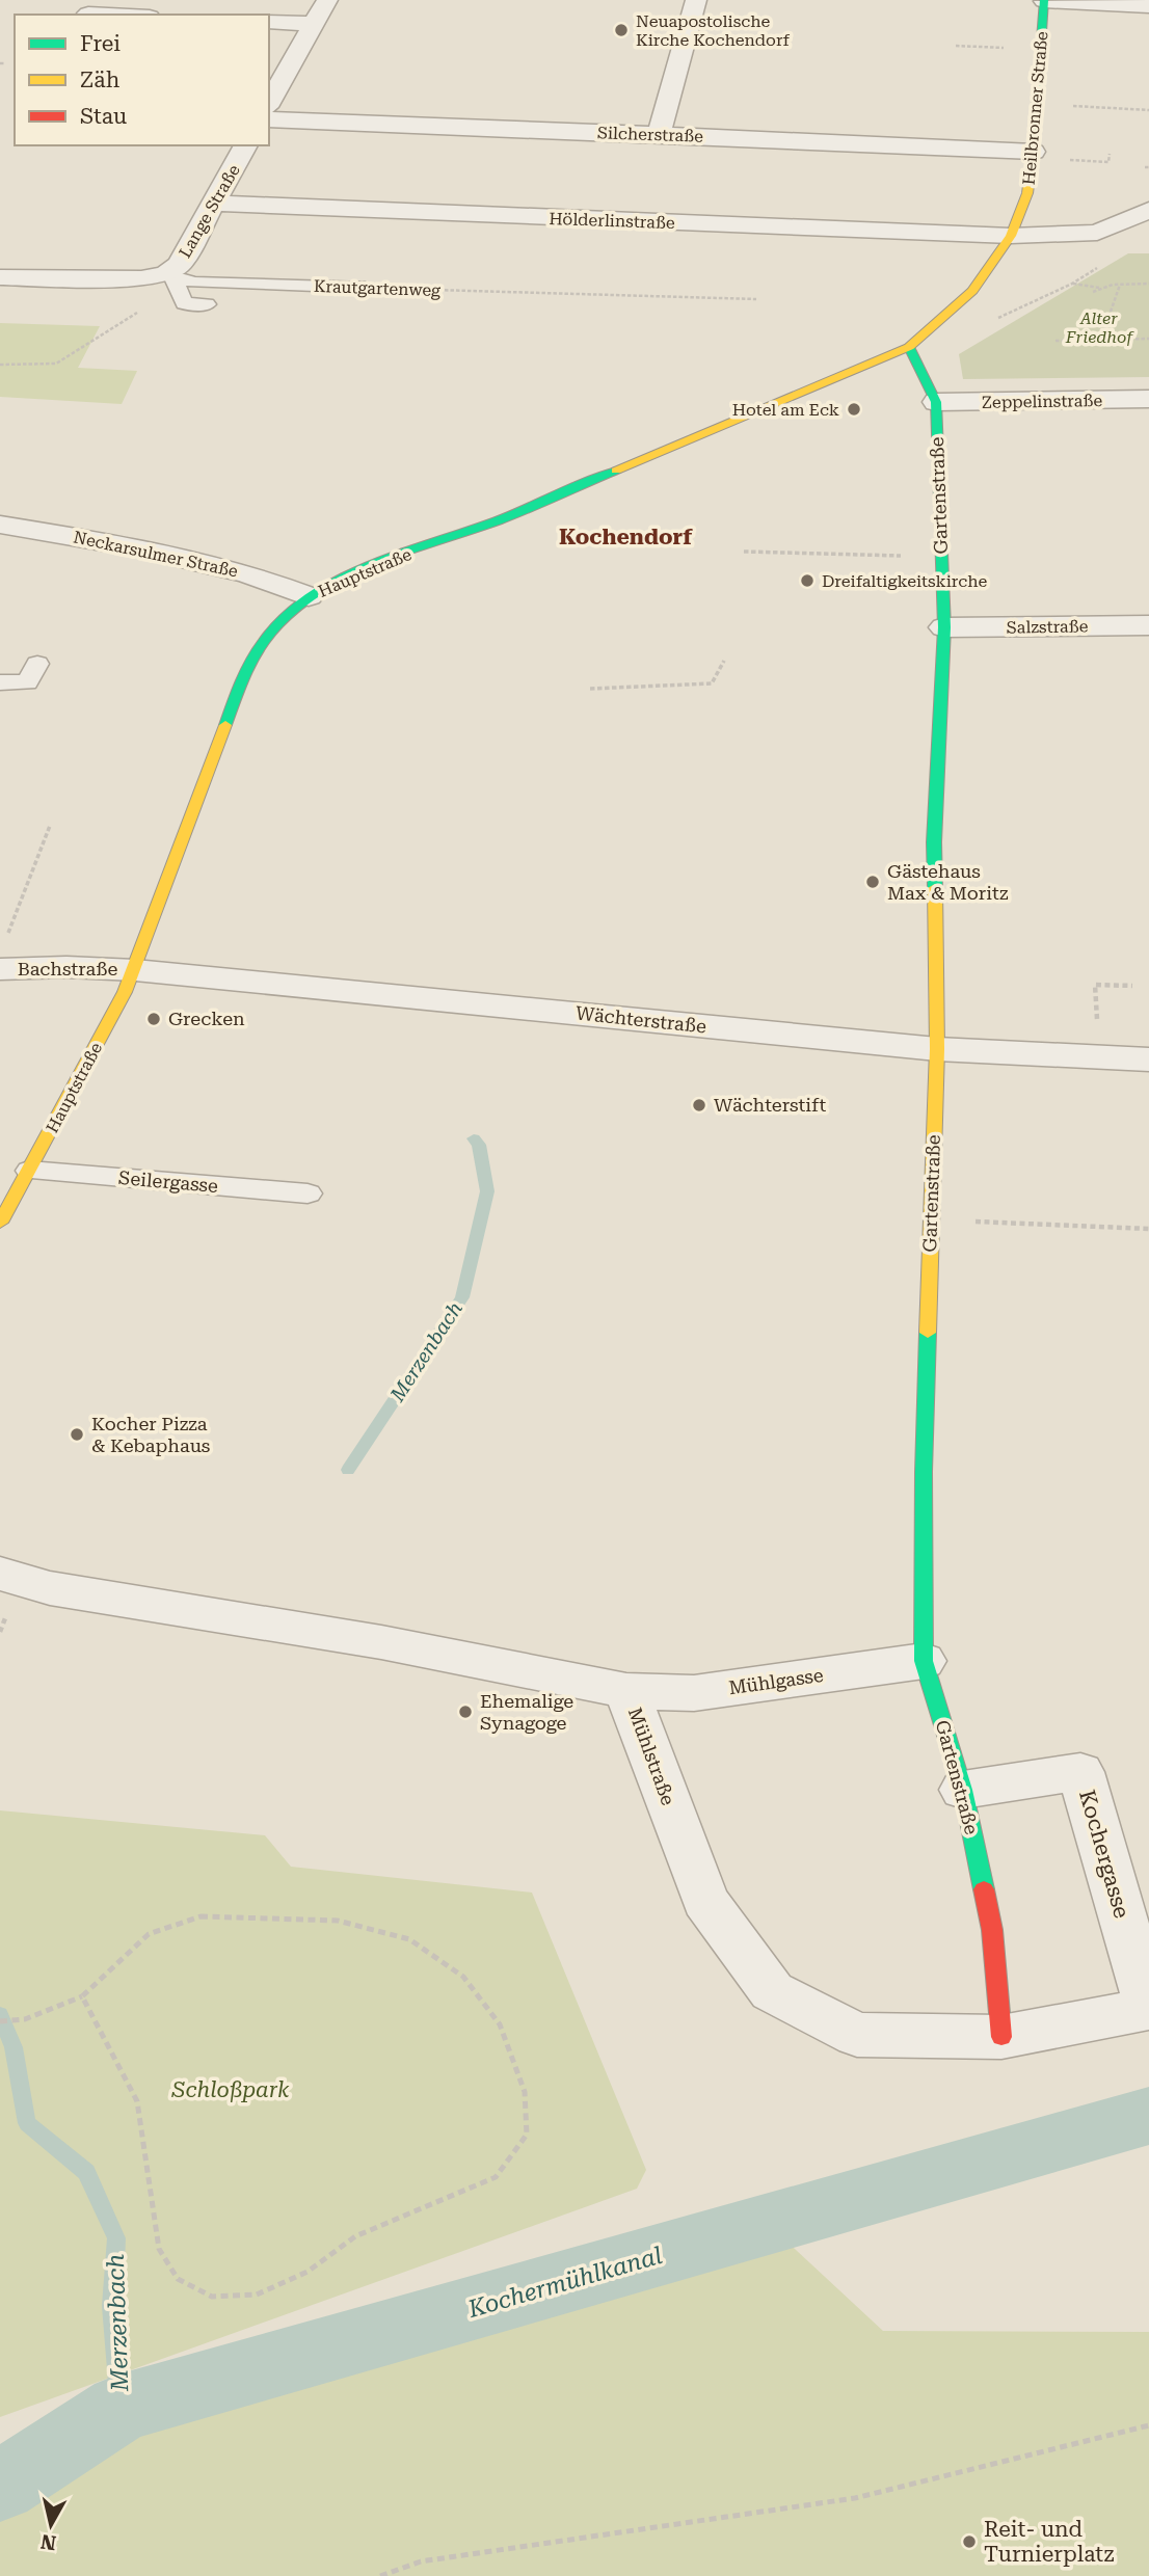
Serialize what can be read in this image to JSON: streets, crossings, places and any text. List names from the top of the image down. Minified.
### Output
{"streets":{"main road":["Heilbronner Straße","Gartenstraße","Hauptstraße"],"street":["Silcherstraße","Lange Straße","Hölderlinstraße","Krautgartenweg","Zeppelinstraße","Neckarsulmer Straße","Salzstraße","Bachstraße","Wächterstraße","Mühlgasse","Mühlstraße","Kochergasse"],"lane":["Seilergasse"]},"crossings":[["Heilbronner Straße","Silcherstraße"],["Heilbronner Straße","Hölderlinstraße"],["Heilbronner Straße","Gartenstraße"],["Heilbronner Straße","Hauptstraße"],["Lange Straße","Hölderlinstraße"],["Lange Straße","Krautgartenweg"],["Zeppelinstraße","Gartenstraße"],["Gartenstraße","Hauptstraße"],["Gartenstraße","Salzstraße"],["Gartenstraße","Wächterstraße"],["Gartenstraße","Mühlgasse"],["Gartenstraße","Mühlstraße"],["Gartenstraße","Kochergasse"],["Neckarsulmer Straße","Hauptstraße"],["Hauptstraße","Bachstraße"],["Hauptstraße","Wächterstraße"],["Hauptstraße","Seilergasse"],["Bachstraße","Wächterstraße"],["Mühlgasse","Mühlstraße"],["Mühlstraße","Kochergasse"]],"districts":["Kochendorf"],"water":["Merzenbach","Kochermühlkanal"],"parks":["Alter Friedhof","Schloßpark"],"places":["Neuapostolische Kirche Kochendorf","Hotel am Eck","Dreifaltigkeitskirche","Gästehaus Max & Moritz","Grecken","Wächterstift","Kocher Pizza & Kebaphaus","Ehemalige Synagoge","Reit- und Turnierplatz"],"legend":["Frei","Zäh","Stau"],"north":"bottom"}
